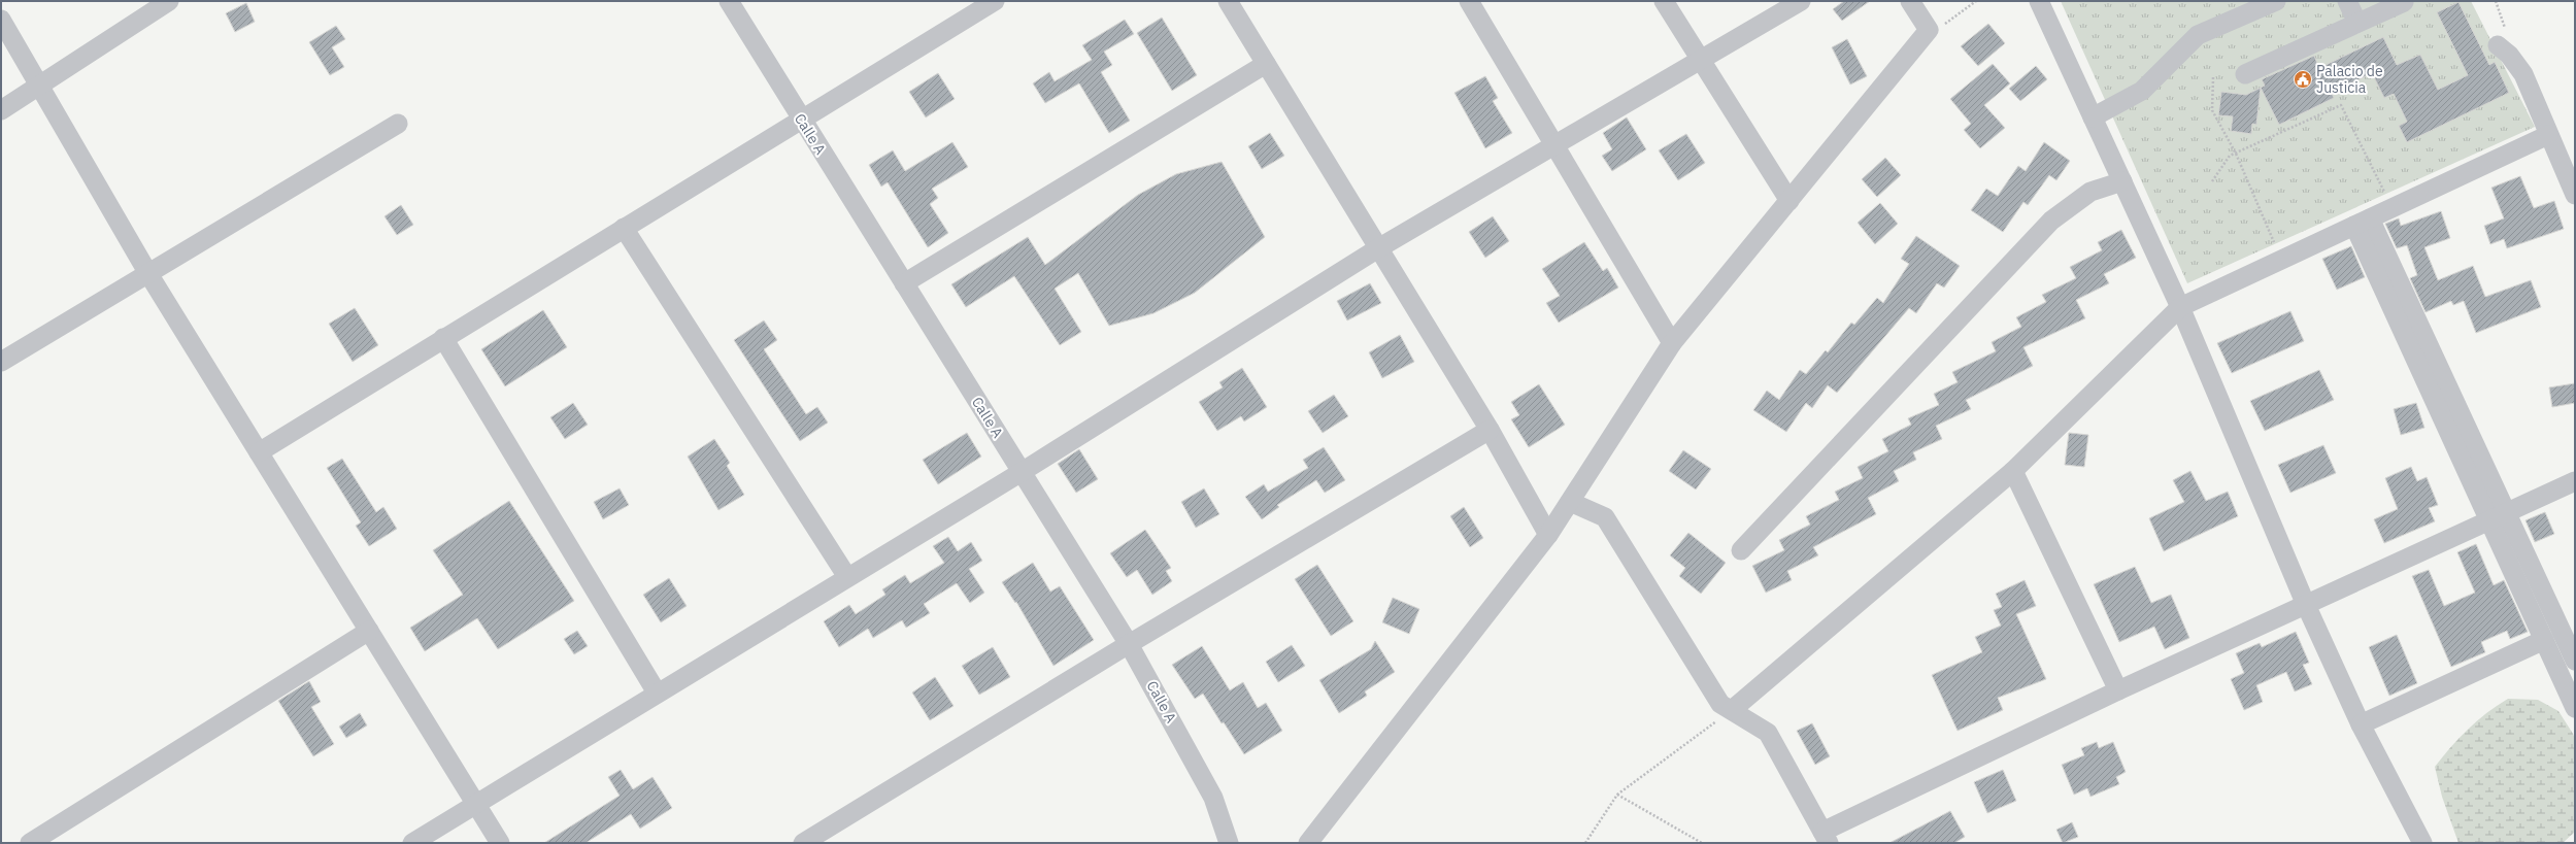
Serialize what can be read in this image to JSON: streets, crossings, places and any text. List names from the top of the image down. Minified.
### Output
{"streets":{"street":["Calle A"]},"places":{"public building":["Palacio de Justicia"]}}
